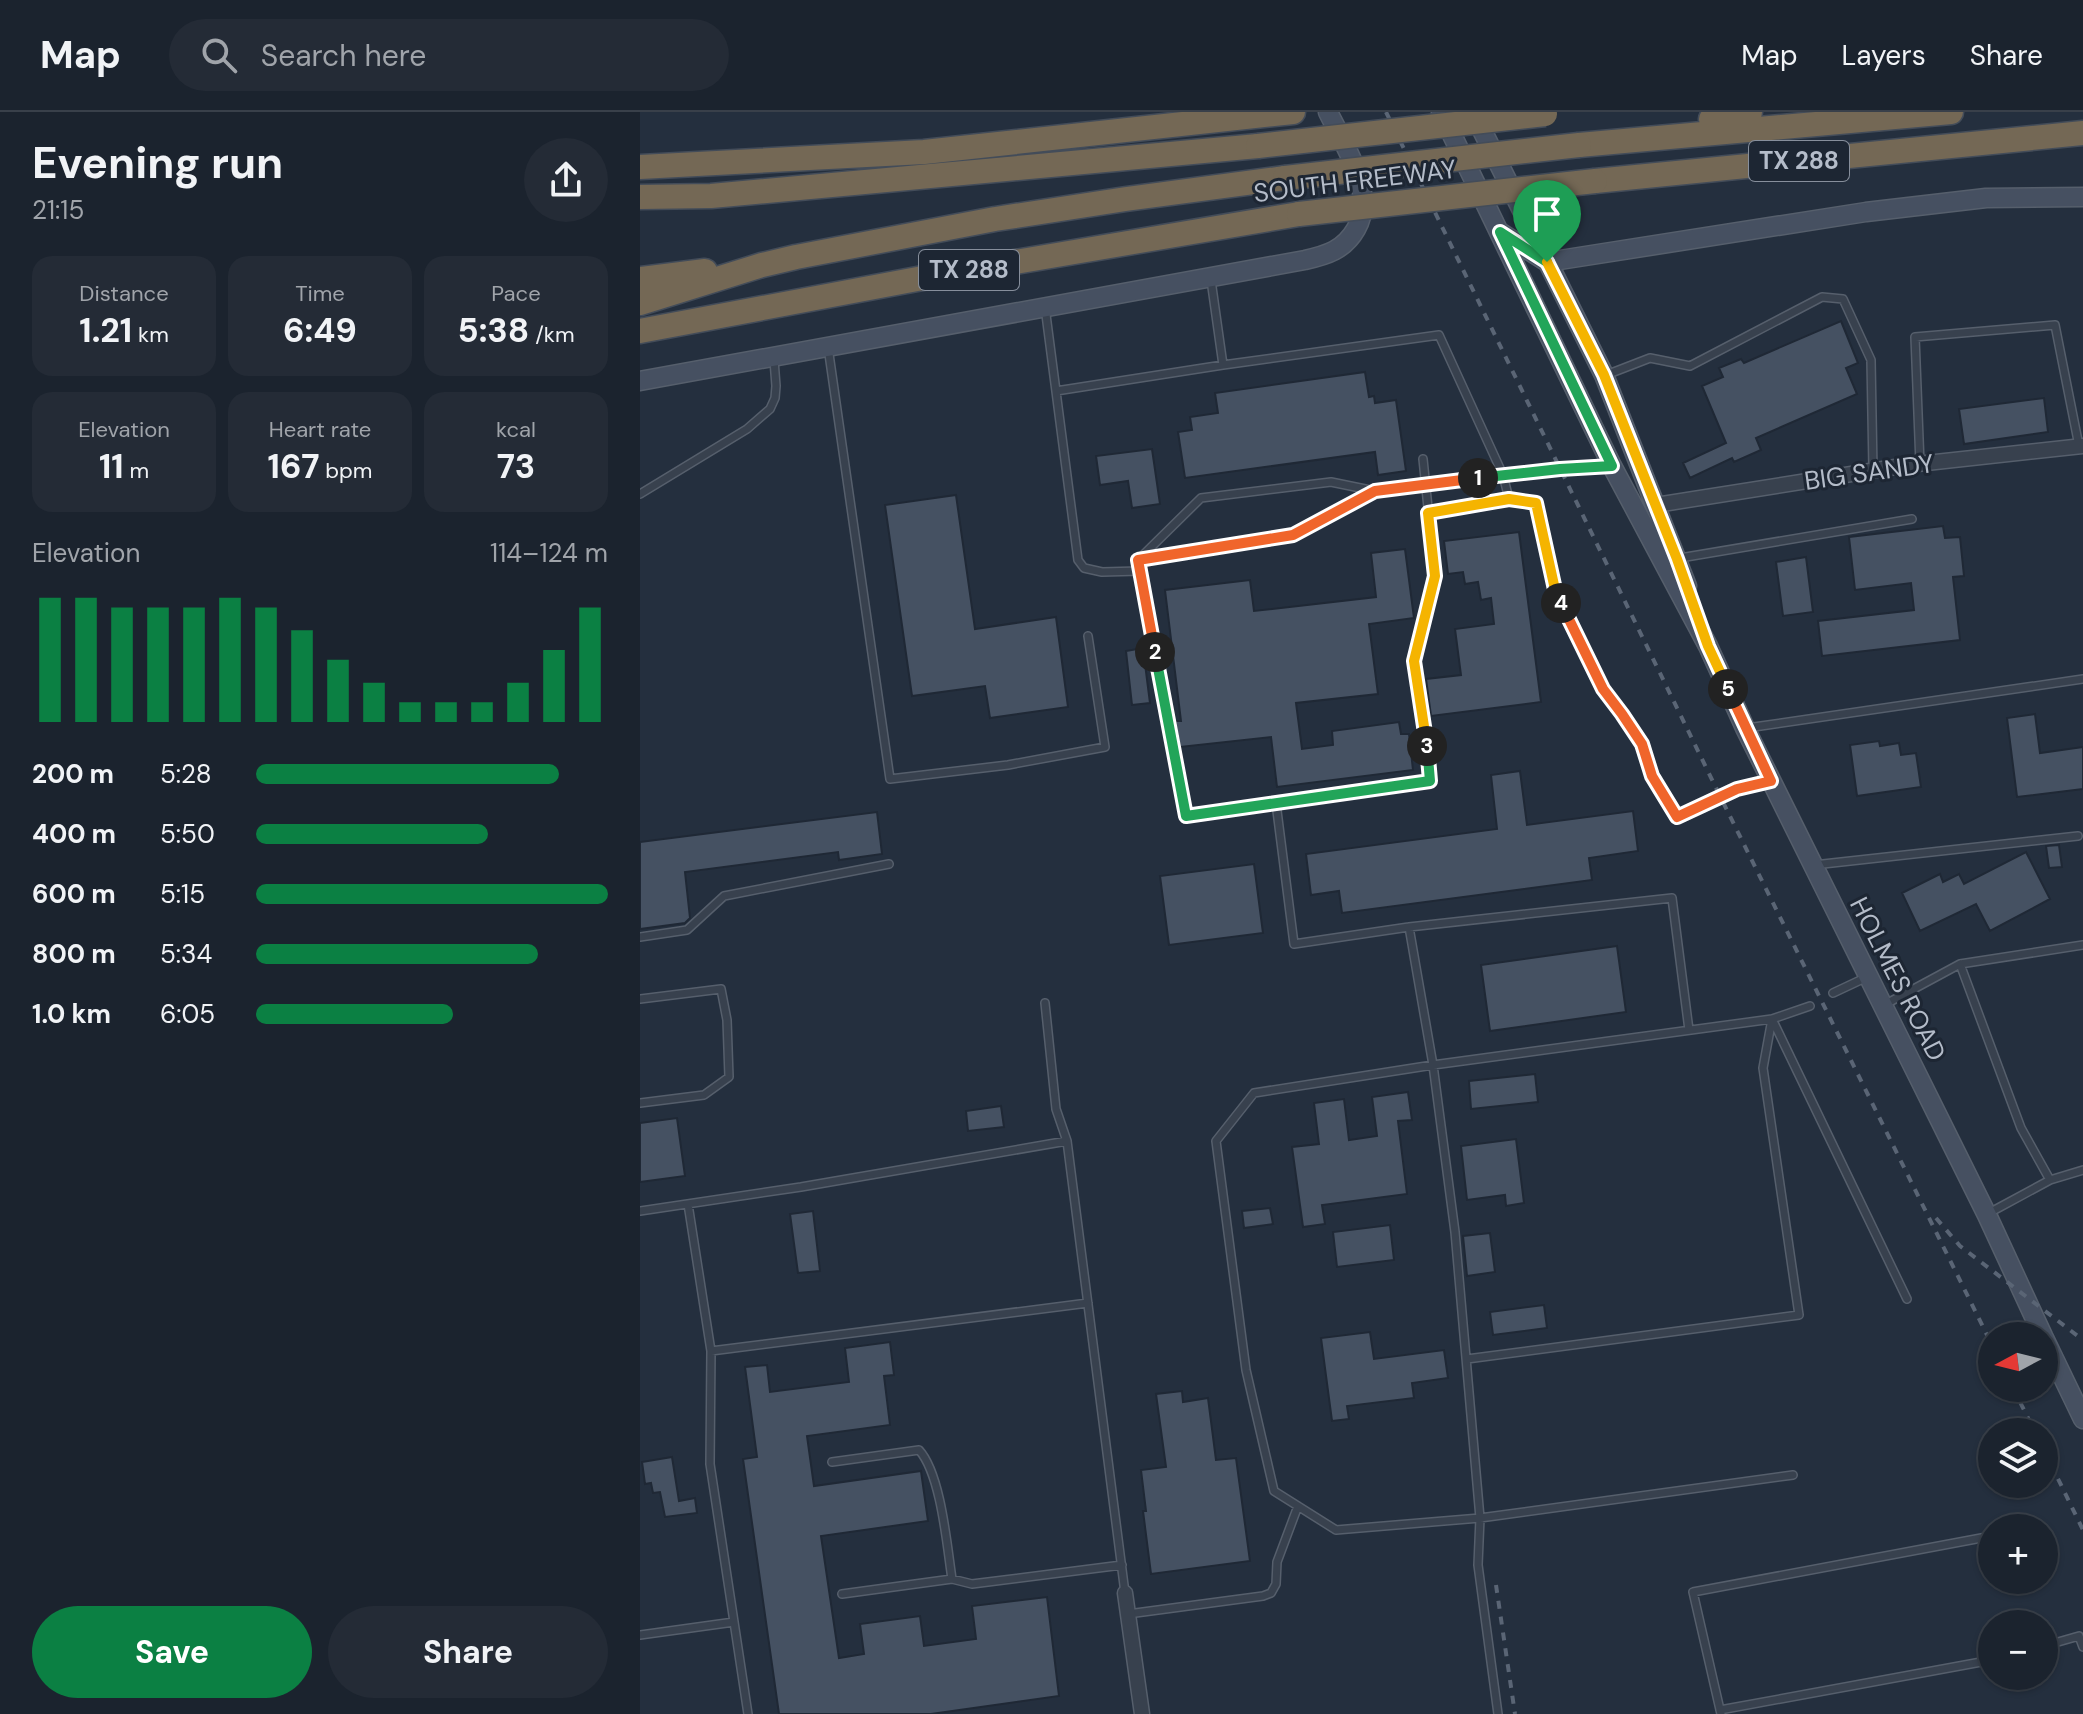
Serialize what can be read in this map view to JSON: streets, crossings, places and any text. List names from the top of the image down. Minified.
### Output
{"streets":{"highway":["TX 288","SOUTH FREEWAY"],"main road":["HOLMES ROAD"],"street":["BIG SANDY"]},"crossings":[["BIG SANDY","HOLMES ROAD"]],"north":"left","page":{"header":"Map","search":"Search here","nav":["Map","Layers","Share"],"heading":["Evening run","21:15"],"stats":[["Distance","1.21 km"],["Time","6:49"],["Pace","5:38 /km"],["Elevation","11 m"],["Heart rate","167 bpm"],["kcal","73"]],"pins":["1","4","2","5","3"],"chart":["Elevation","114–124 m"],"list":[{"name":"200 m","note":"5:28"},{"name":"400 m","note":"5:50"},{"name":"600 m","note":"5:15"},{"name":"800 m","note":"5:34"},{"name":"1.0 km","note":"6:05"}],"map_buttons":["+","−"],"buttons":["Save","Share"]}}
